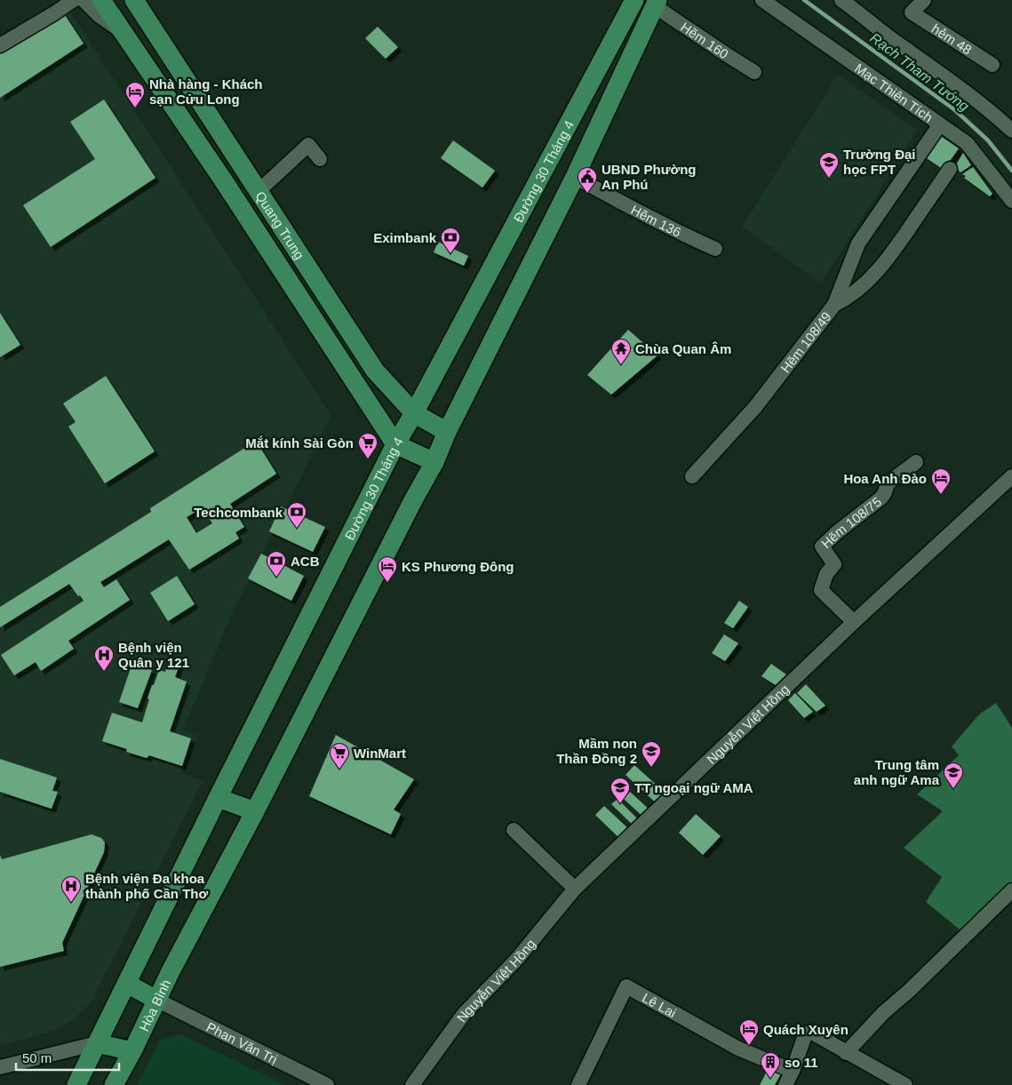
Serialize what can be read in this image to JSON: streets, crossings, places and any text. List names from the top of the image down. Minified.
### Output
{"streets":{"main road":["Đường 30 Tháng 4","Quang Trung","Hòa Bình"],"street":["hẻm 48","Hẽm 160","Mạc Thiên Tích","Hẽm 136","Hẽm 108/49","Hẽm 108/75","Nguyễn Việt Hồng","Lê Lai","Phan Văn Trị"]},"crossings":[["Đường 30 Tháng 4","Quang Trung"],["Hẽm 108/75","Nguyễn Việt Hồng"],["Hòa Bình","Phan Văn Trị"]],"water":["Rạch Tham Tướng"],"places":{"hotel":["Nhà hàng - Khách sạn Cửu Long","Hoa Anh Đào","KS Phương Đông","Quách Xuyên"],"school or university":["Trường Đại học FPT","Mầm non Thần Đồng 2","Trung tâm anh ngữ Ama","TT ngoại ngữ AMA"],"public building":["UBND Phường An Phú"],"bank":["Eximbank","Techcombank","ACB"],"temple":["Chùa Quan Âm"],"supermarket":["Mắt kính Sài Gòn","WinMart"],"hospital":["Bệnh viện Quân y 121","Bệnh viện Đa khoa thành phố Cần Thơ"],"building":["so 11"]},"scale_bar":"50 m"}
